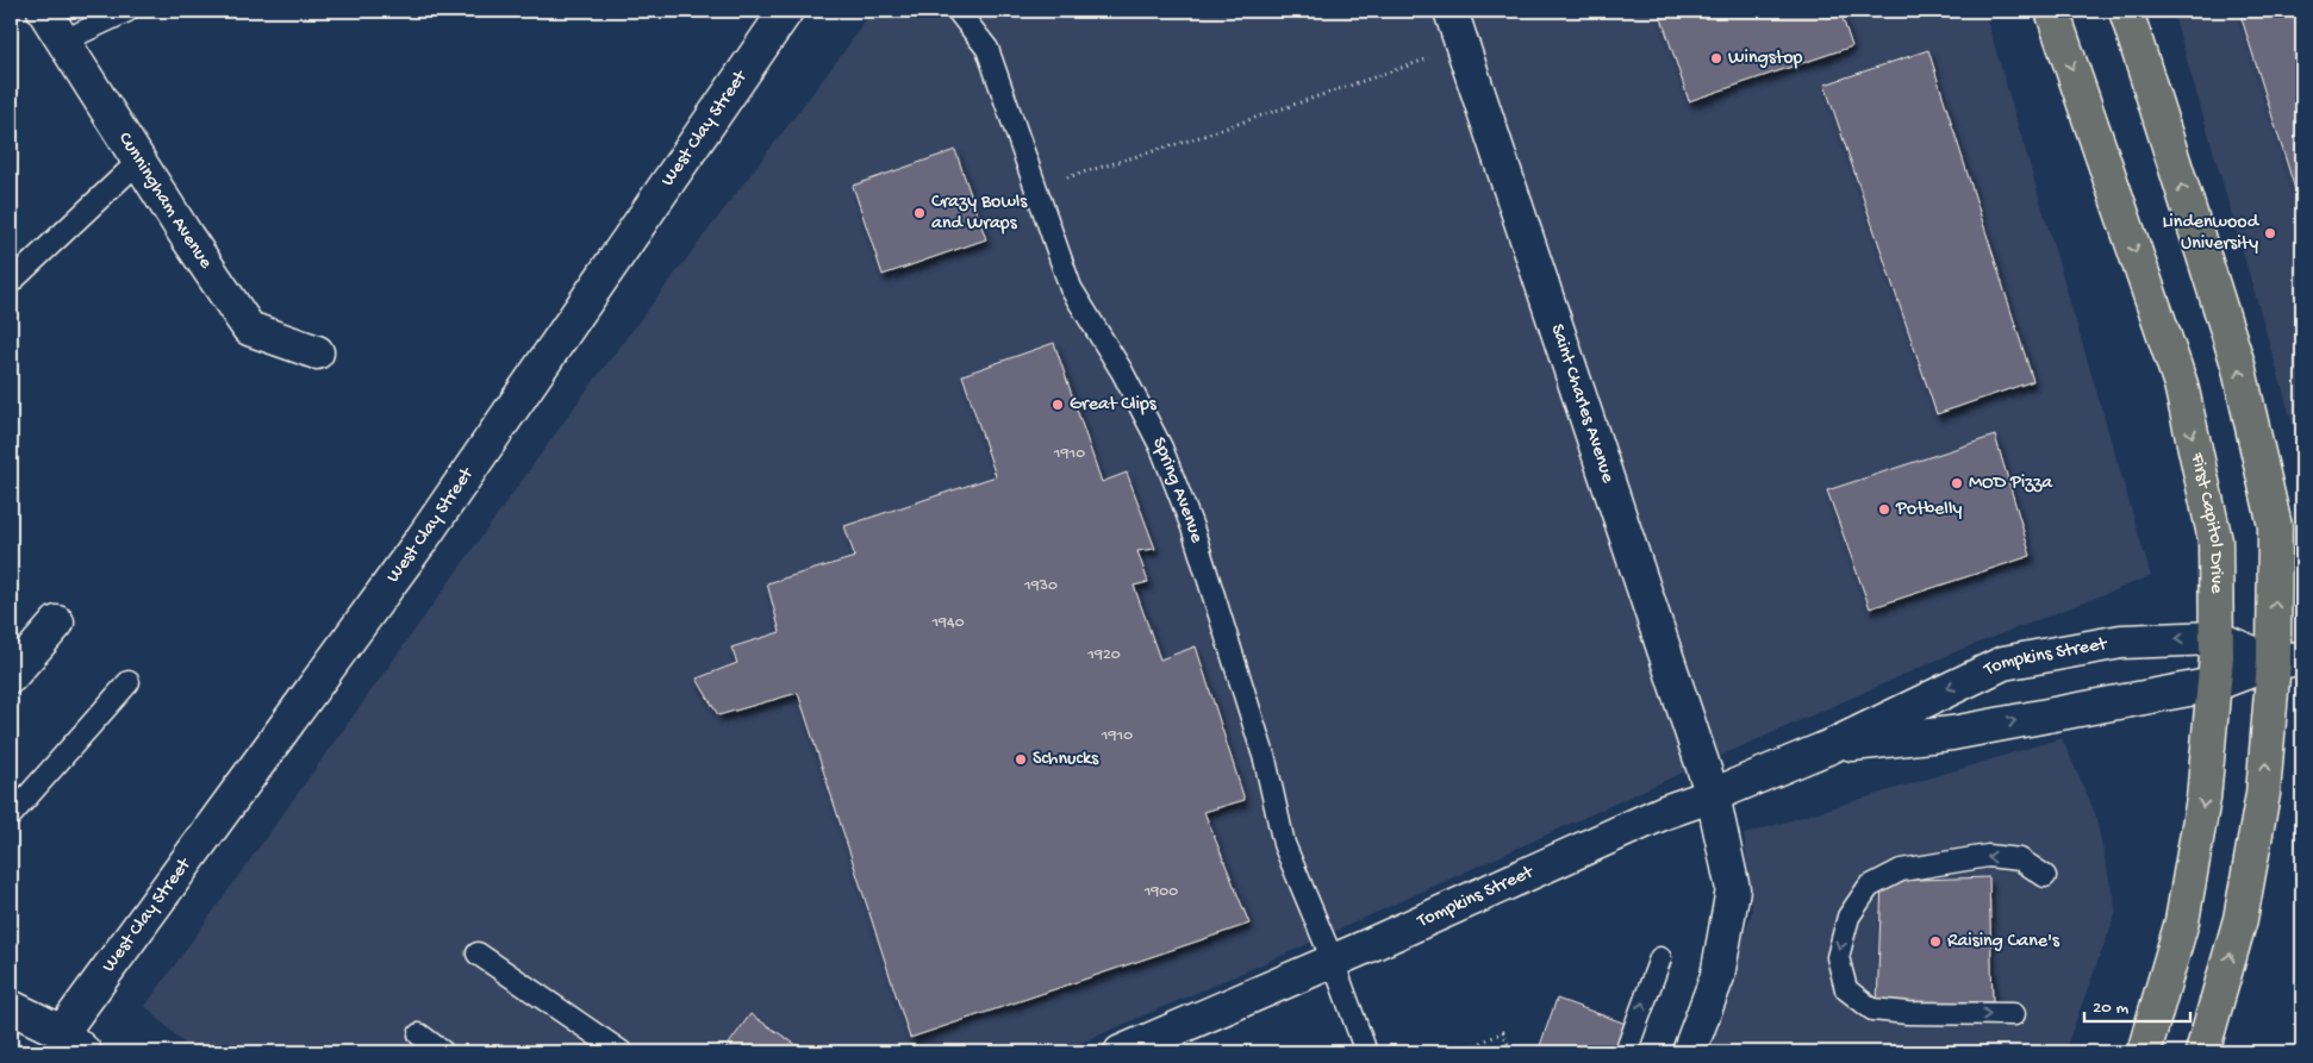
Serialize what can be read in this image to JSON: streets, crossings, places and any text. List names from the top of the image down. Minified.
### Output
{"streets":{"main road":["First Capitol Drive"],"street":["West Clay Street","Cunningham Avenue","Saint Charles Avenue","Tompkins Street"],"lane":["Spring Avenue"]},"crossings":[["Saint Charles Avenue","Tompkins Street"],["Spring Avenue","Tompkins Street"],["First Capitol Drive","Tompkins Street"]],"places":["Wingstop","Crazy Bowls and Wraps","Lindenwood University","Great Clips","MOD Pizza","Potbelly","Schnucks","Raising Cane's"],"house_numbers":["1910","1930","1940","1920","1910","1900"],"scale_bar":"20 m"}
